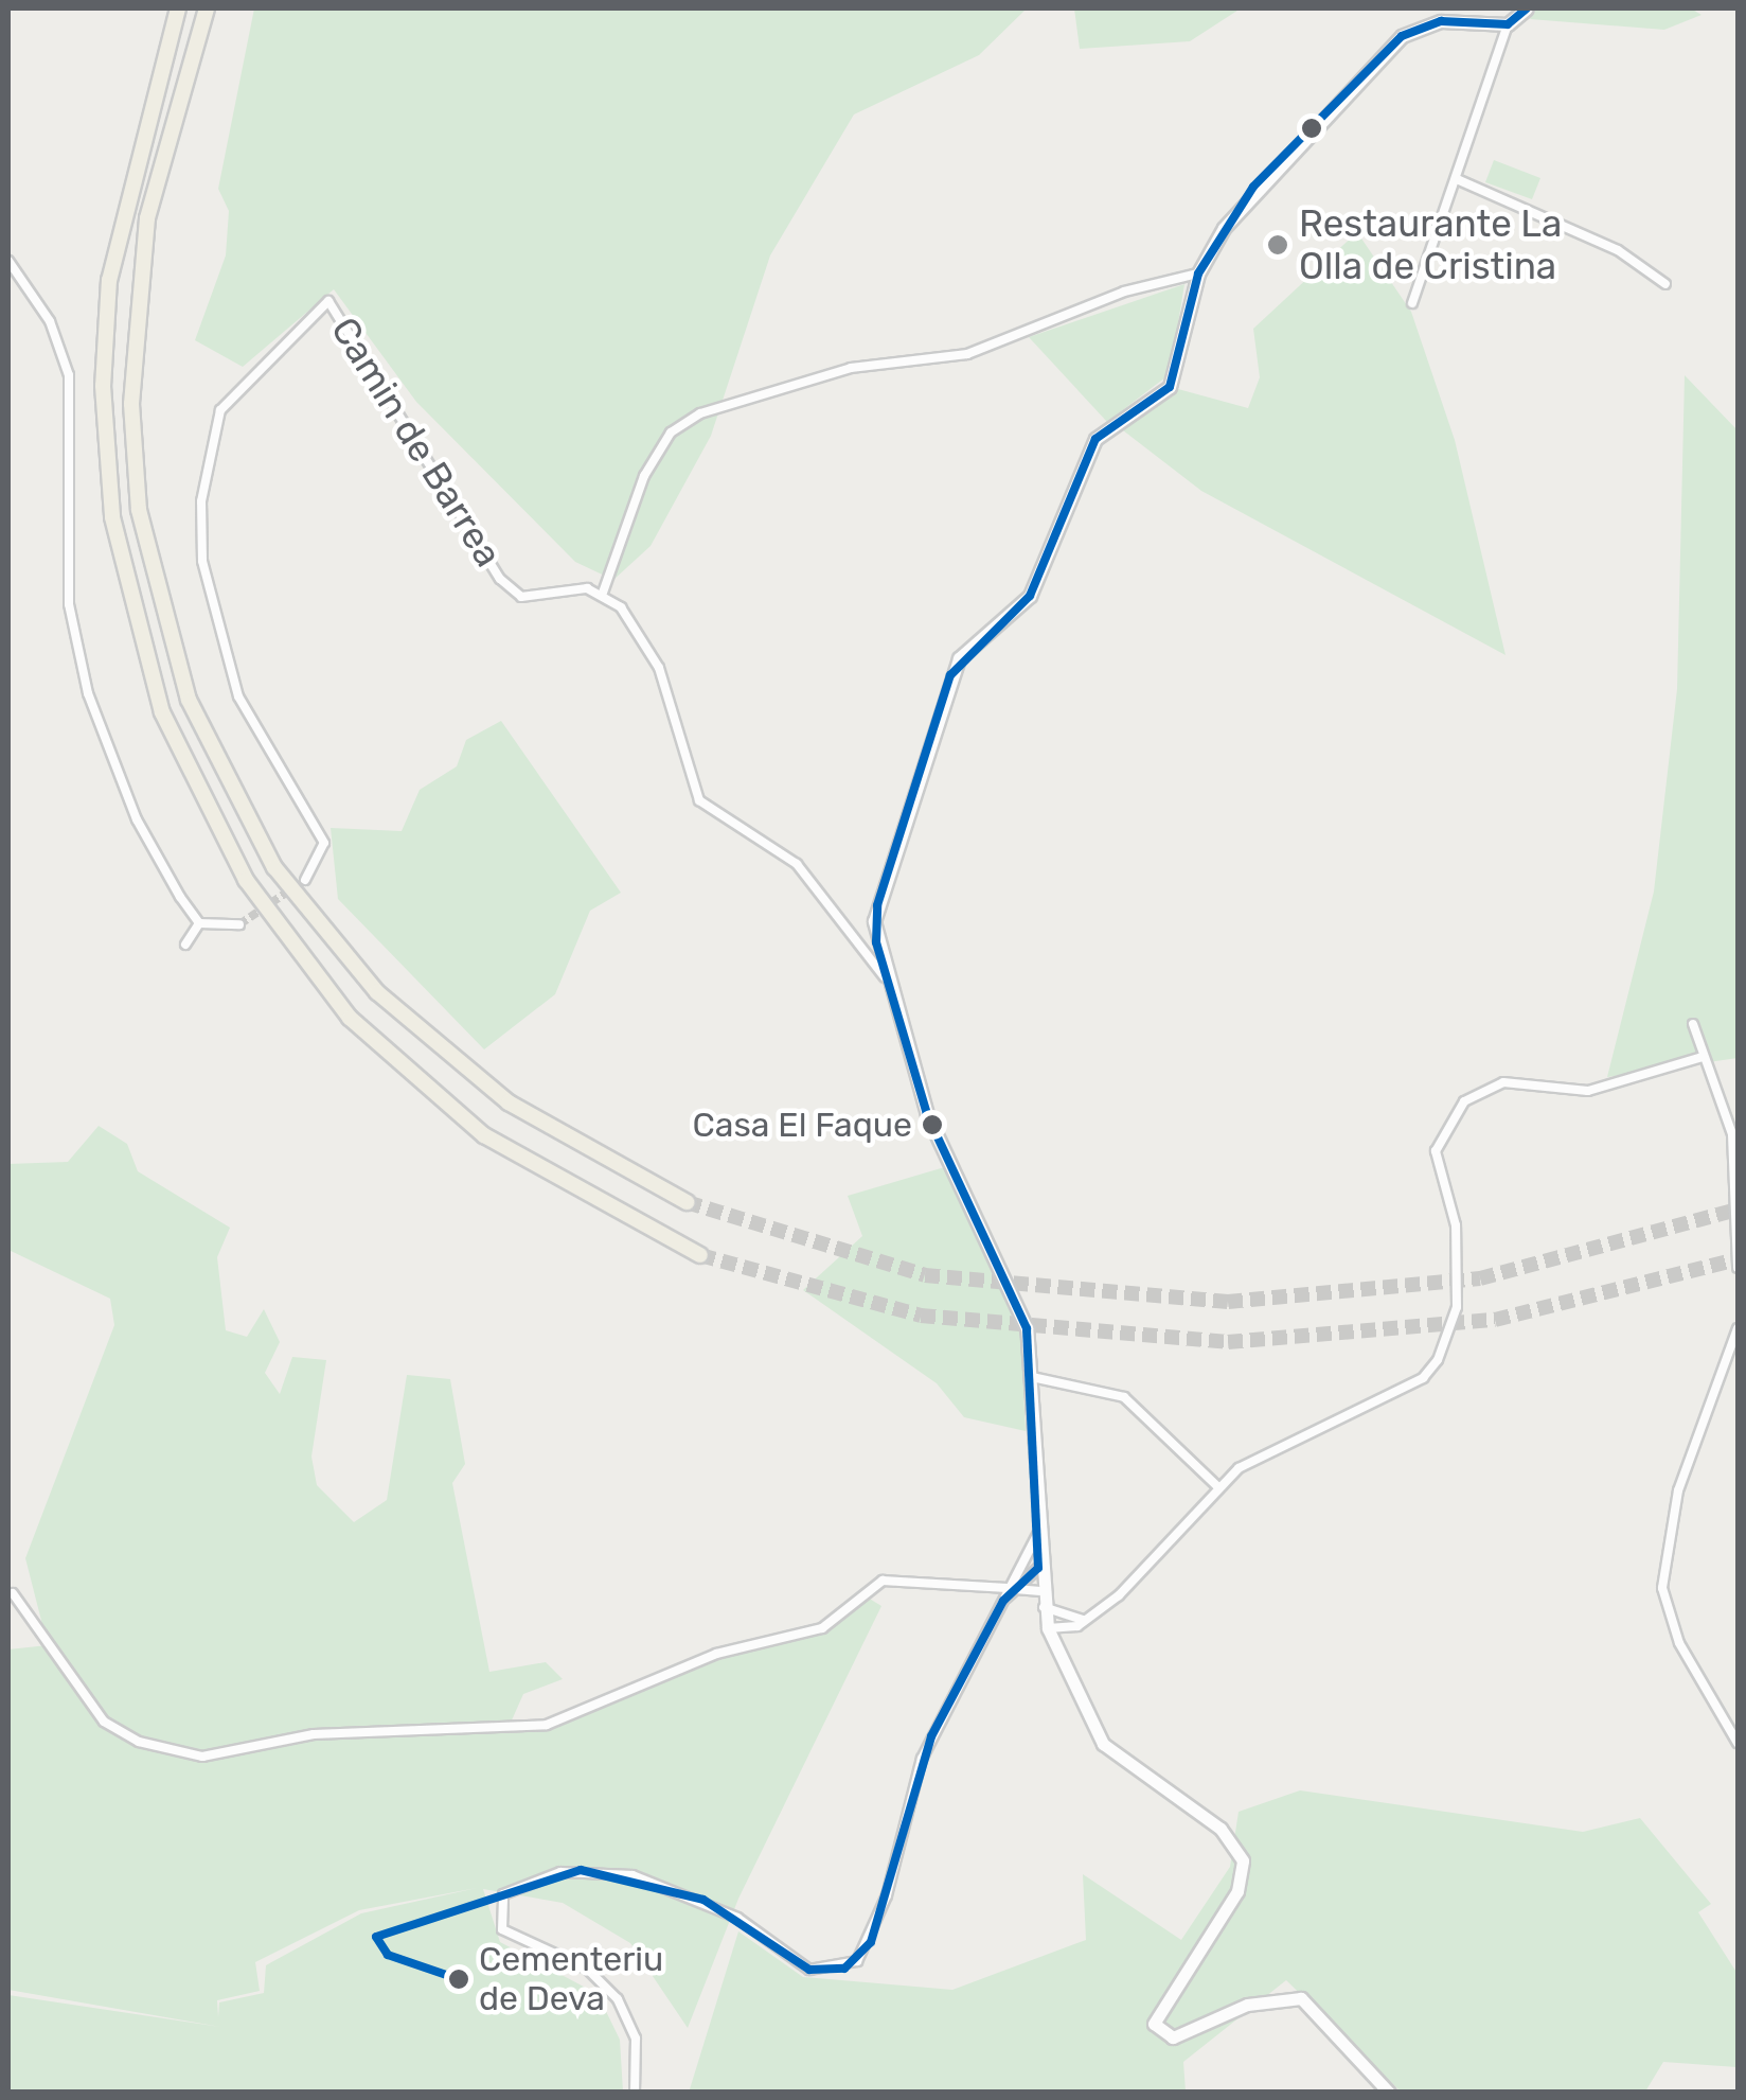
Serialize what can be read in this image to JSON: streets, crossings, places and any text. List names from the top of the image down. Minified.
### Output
{"streets":{"street":["Camin de Barrea"]},"places":["Restaurante La Olla de Cristina","Casa El Faque","Cementeriu de Deva"]}
